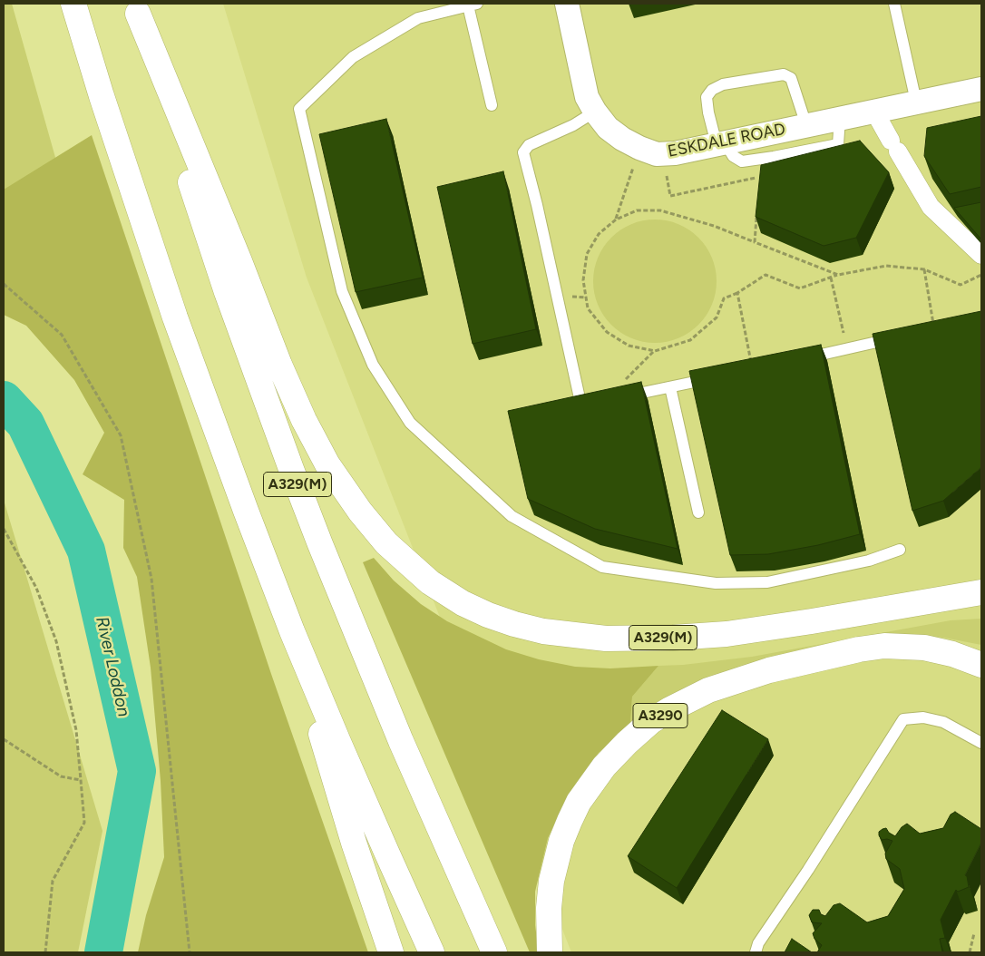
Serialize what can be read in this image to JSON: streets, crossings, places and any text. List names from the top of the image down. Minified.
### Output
{"streets":{"main road":["A329(M)","A3290"],"street":["ESKDALE ROAD"]},"water":["River Loddon"]}
